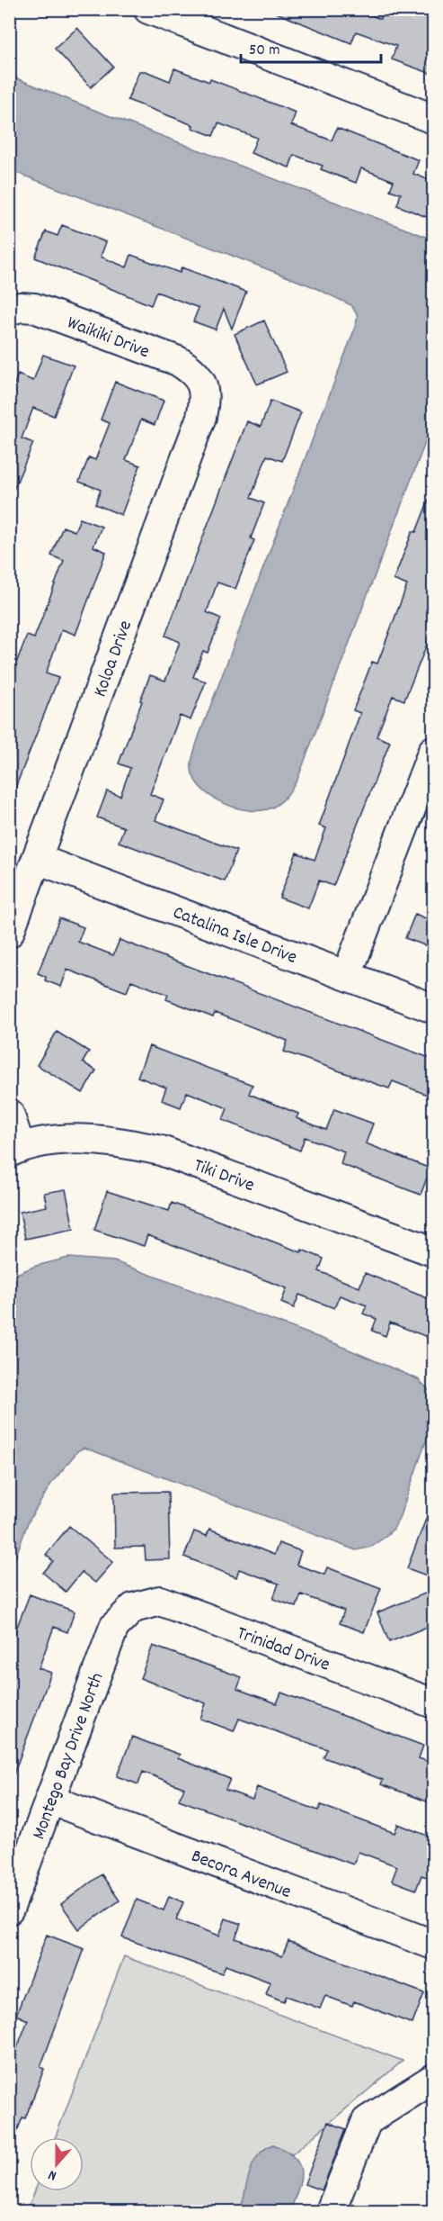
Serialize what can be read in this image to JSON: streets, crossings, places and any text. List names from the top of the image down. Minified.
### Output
{"streets":{"street":["Waikiki Drive","Koloa Drive","Catalina Isle Drive","Tiki Drive","Trinidad Drive","Montego Bay Drive North","Becora Avenue"]},"crossings":[["Waikiki Drive","Koloa Drive"],["Koloa Drive","Catalina Isle Drive"],["Trinidad Drive","Montego Bay Drive North"],["Montego Bay Drive North","Becora Avenue"]],"scale_bar":"50 m","north":"bottom"}
